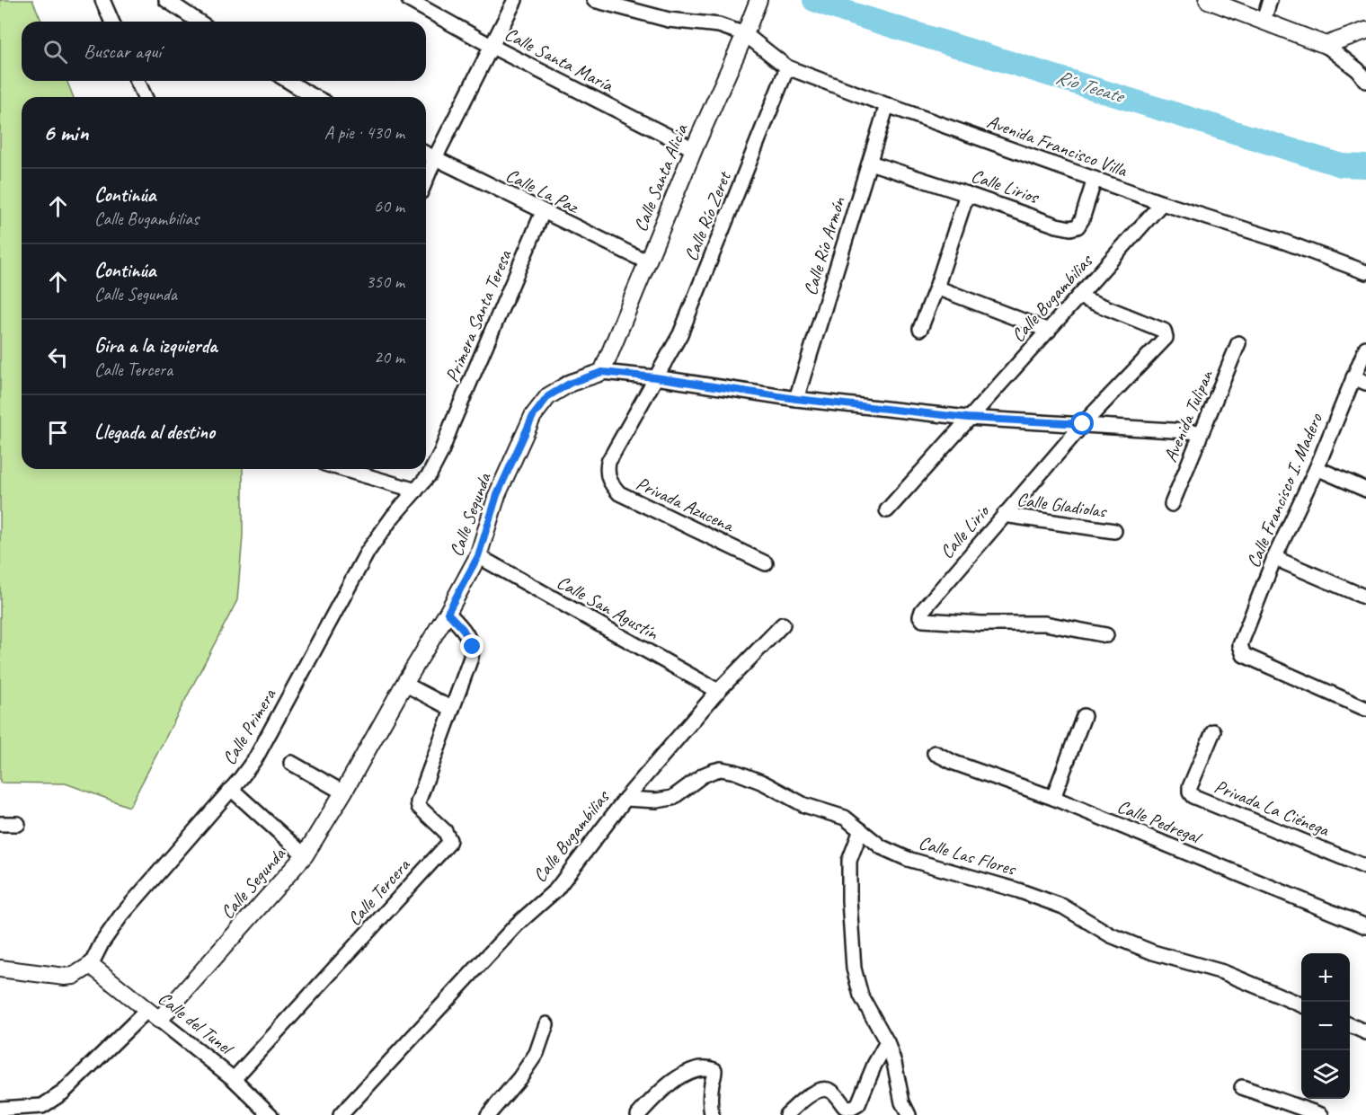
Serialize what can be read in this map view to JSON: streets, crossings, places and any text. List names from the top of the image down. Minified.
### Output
{"streets":{"street":["Calle Santa María","Avenida Francisco Villa","Calle Santa Alicia","Calle Lirios","Calle La Paz","Calle Río Zeret","Calle Río Armón","Calle Bugambilias","Primera Santa Teresa","Avenida Tulipan","Calle Francisco I. Madero","Privada Azucena","Calle Gladiolas","Calle Segunda","Calle Lirio","Calle San Agustín","Calle Primera","Privada La Ciénega","Calle Pedregal","Calle Las Flores","Calle Tercera","Calle del Tunel"]},"crossings":[["Calle Santa María","Calle Santa Alicia"],["Avenida Francisco Villa","Calle Santa Alicia"],["Avenida Francisco Villa","Calle Lirios"],["Avenida Francisco Villa","Calle Río Zeret"],["Avenida Francisco Villa","Calle Río Armón"],["Avenida Francisco Villa","Calle Bugambilias"],["Calle Santa Alicia","Calle La Paz"],["Calle Santa Alicia","Calle Segunda"],["Calle Lirios","Calle Río Armón"],["Calle La Paz","Primera Santa Teresa"],["Calle Río Zeret","Privada Azucena"],["Calle Río Zeret","Calle Segunda"],["Calle Río Armón","Calle Segunda"],["Calle Bugambilias","Calle Segunda"],["Calle Bugambilias","Calle Lirio"],["Calle Bugambilias","Calle San Agustín"],["Calle Bugambilias","Calle Las Flores"],["Primera Santa Teresa","Calle Primera"],["Privada Azucena","Calle Segunda"],["Calle Gladiolas","Calle Lirio"],["Calle Segunda","Calle San Agustín"],["Calle Segunda","Calle Tercera"],["Calle Segunda","Calle del Tunel"],["Calle Primera","Calle del Tunel"],["Calle Tercera","Calle del Tunel"]],"water":["Río Tecate"],"page":{"search":"Buscar aquí","heading":["6 min","A pie · 430 m"],"list":[["Continúa","Calle Bugambilias","60 m"],["Continúa","Calle Segunda","350 m"],["Gira a la izquierda","Calle Tercera","20 m"],"Llegada al destino"],"map_buttons":["+","−"]}}
